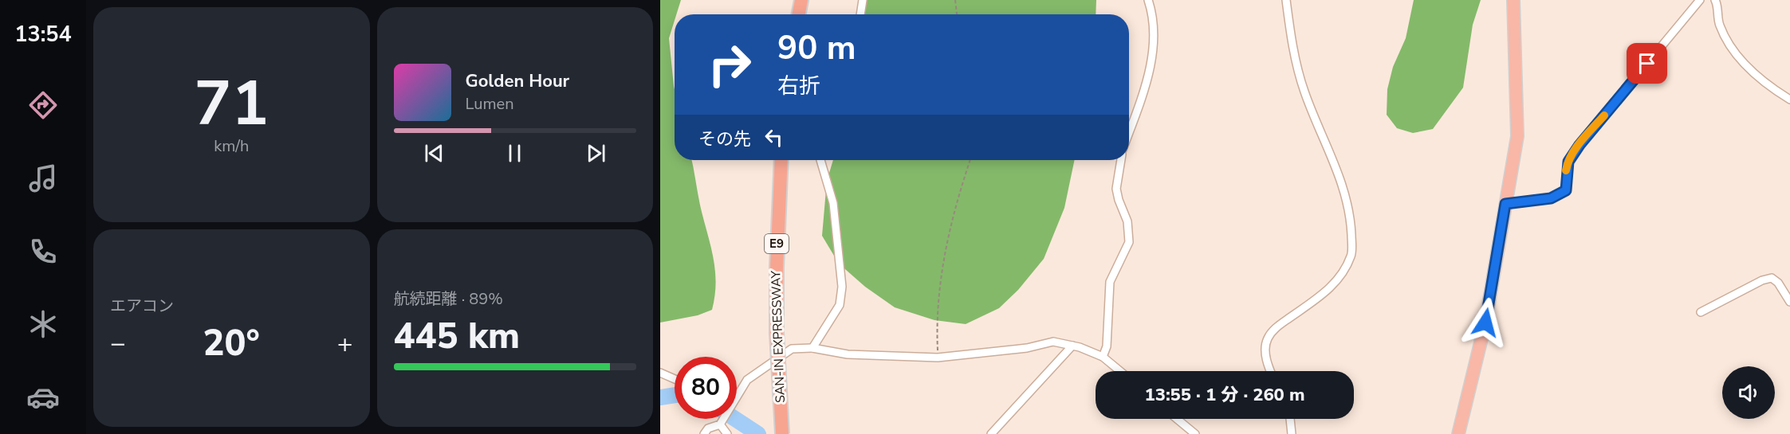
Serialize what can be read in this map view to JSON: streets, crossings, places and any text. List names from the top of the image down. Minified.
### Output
{"streets":{"highway":["E9","SAN-IN EXPRESSWAY"]},"page":{"tabs":"13:54","tile":[["71","km/h"],"エアコン",["航続距離 · 89%","445 km"]],"turn":["90 m","右折"],"song":["Golden Hour","Lumen"],"then":"その先","heat":["−","20°","+"],"limit":"80","trip":"13:55 · 1 分 · 260 m"}}
